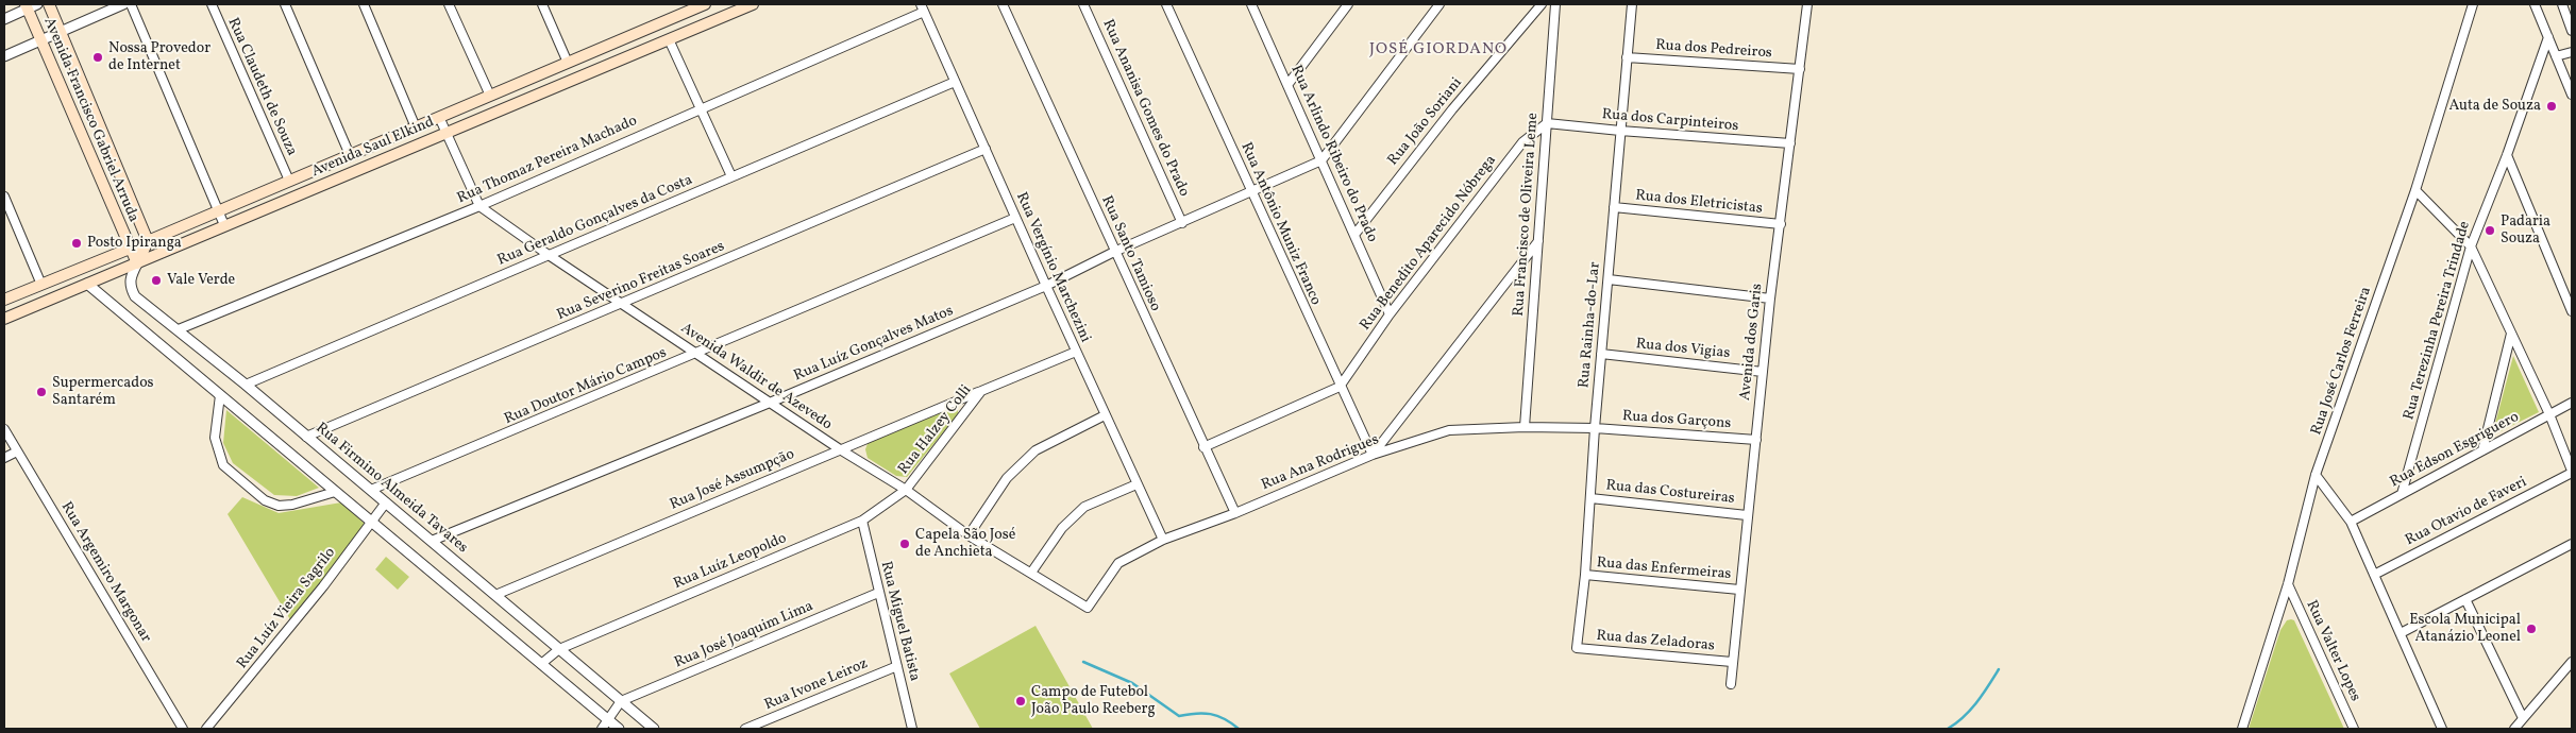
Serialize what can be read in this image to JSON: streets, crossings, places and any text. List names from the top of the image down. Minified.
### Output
{"streets":{"main road":["Avenida Francisco Gabriel Arruda","Avenida Saul Elkind"],"street":["Rua dos Pedreiros","Rua Claudeth de Souza","Rua Ananisa Gomes do Prado","Rua dos Carpinteiros","Rua João Soriani","Rua Arlindo Ribeiro do Prado","Rua Thomaz Pereira Machado","Rua dos Eletricistas","Rua Francisco de Oliveira Leme","Rua Geraldo Gonçalves da Costa","Rua Antônio Muniz Franco","Rua Benedito Aparecido Nóbrega","Rua Santo Tamioso","Rua Vergínio Marchezini","Rua Severino Freitas Soares","Rua Terezinha Pereira Trindade","Rua Rainha-do-Lar","Avenida dos Garis","Rua Luíz Gonçalves Matos","Rua dos Vigias","Rua José Carlos Ferreira","Avenida Waldir de Azevedo","Rua Doutor Mário Campos","Rua dos Garçons","Rua Halzey Colli","Rua Edson Esgriguero","Rua Ana Rodrigues","Rua José Assumpção","Rua Firmino Almeida Tavares","Rua das Costureiras","Rua Otavio de Faveri","Rua Luíz Leopoldo","Rua das Enfermeiras","Rua Argemiro Margonar","Rua Luíz Vieira Sagrilo","Rua Miguel Batista","Rua José Joaquim Lima","Rua das Zeladoras","Rua Valter Lopes","Rua Ivone Leiroz"]},"crossings":[["Rua dos Pedreiros","Rua Rainha-do-Lar"],["Rua dos Pedreiros","Avenida dos Garis"],["Rua Claudeth de Souza","Avenida Saul Elkind"],["Rua Ananisa Gomes do Prado","Rua Luíz Gonçalves Matos"],["Avenida Francisco Gabriel Arruda","Avenida Saul Elkind"],["Avenida Francisco Gabriel Arruda","Rua Firmino Almeida Tavares"],["Rua dos Carpinteiros","Rua Francisco de Oliveira Leme"],["Rua dos Carpinteiros","Rua Benedito Aparecido Nóbrega"],["Rua dos Carpinteiros","Rua Rainha-do-Lar"],["Rua dos Carpinteiros","Avenida dos Garis"],["Rua João Soriani","Rua Arlindo Ribeiro do Prado"],["Avenida Saul Elkind","Rua Firmino Almeida Tavares"],["Rua Arlindo Ribeiro do Prado","Rua Benedito Aparecido Nóbrega"],["Rua Arlindo Ribeiro do Prado","Rua Luíz Gonçalves Matos"],["Rua Thomaz Pereira Machado","Rua Vergínio Marchezini"],["Rua Thomaz Pereira Machado","Avenida Waldir de Azevedo"],["Rua Thomaz Pereira Machado","Rua Firmino Almeida Tavares"],["Rua dos Eletricistas","Rua Rainha-do-Lar"],["Rua dos Eletricistas","Avenida dos Garis"],["Rua Francisco de Oliveira Leme","Rua Benedito Aparecido Nóbrega"],["Rua Francisco de Oliveira Leme","Rua Ana Rodrigues"],["Rua Geraldo Gonçalves da Costa","Rua Vergínio Marchezini"],["Rua Geraldo Gonçalves da Costa","Avenida Waldir de Azevedo"],["Rua Geraldo Gonçalves da Costa","Rua Firmino Almeida Tavares"],["Rua Antônio Muniz Franco","Rua Benedito Aparecido Nóbrega"],["Rua Antônio Muniz Franco","Rua Luíz Gonçalves Matos"],["Rua Antônio Muniz Franco","Rua Ana Rodrigues"],["Rua Santo Tamioso","Rua Luíz Gonçalves Matos"],["Rua Santo Tamioso","Rua Ana Rodrigues"],["Rua Vergínio Marchezini","Rua Severino Freitas Soares"],["Rua Vergínio Marchezini","Rua Luíz Gonçalves Matos"],["Rua Vergínio Marchezini","Rua Doutor Mário Campos"],["Rua Vergínio Marchezini","Rua Halzey Colli"],["Rua Vergínio Marchezini","Rua Ana Rodrigues"],["Rua Severino Freitas Soares","Avenida Waldir de Azevedo"],["Rua Severino Freitas Soares","Rua Firmino Almeida Tavares"],["Rua Terezinha Pereira Trindade","Rua Edson Esgriguero"],["Rua Rainha-do-Lar","Rua dos Vigias"],["Rua Rainha-do-Lar","Rua dos Garçons"],["Rua Rainha-do-Lar","Rua Ana Rodrigues"],["Rua Rainha-do-Lar","Rua das Costureiras"],["Rua Rainha-do-Lar","Rua das Enfermeiras"],["Rua Rainha-do-Lar","Rua das Zeladoras"],["Avenida dos Garis","Rua dos Vigias"],["Avenida dos Garis","Rua dos Garçons"],["Avenida dos Garis","Rua das Costureiras"],["Avenida dos Garis","Rua das Enfermeiras"],["Avenida dos Garis","Rua das Zeladoras"],["Rua Luíz Gonçalves Matos","Avenida Waldir de Azevedo"],["Rua Luíz Gonçalves Matos","Rua Firmino Almeida Tavares"],["Rua José Carlos Ferreira","Rua Valter Lopes"],["Avenida Waldir de Azevedo","Rua Doutor Mário Campos"],["Avenida Waldir de Azevedo","Rua Halzey Colli"],["Avenida Waldir de Azevedo","Rua Ana Rodrigues"],["Avenida Waldir de Azevedo","Rua José Assumpção"],["Avenida Waldir de Azevedo","Rua Luíz Leopoldo"],["Rua Doutor Mário Campos","Rua Firmino Almeida Tavares"],["Rua dos Garçons","Rua Ana Rodrigues"],["Rua Halzey Colli","Rua José Assumpção"],["Rua Halzey Colli","Rua Luíz Leopoldo"],["Rua José Assumpção","Rua Firmino Almeida Tavares"],["Rua Firmino Almeida Tavares","Rua Luíz Leopoldo"],["Rua Firmino Almeida Tavares","Rua Luíz Vieira Sagrilo"],["Rua Firmino Almeida Tavares","Rua José Joaquim Lima"],["Rua Luíz Leopoldo","Rua Miguel Batista"],["Rua Miguel Batista","Rua José Joaquim Lima"],["Rua Miguel Batista","Rua Ivone Leiroz"]],"districts":["JOSÉ GIORDANO"],"places":["Nossa Provedor de Internet","Auta de Souza","Padaria Souza","Posto Ipiranga","Vale Verde","Supermercados Santarém","Capela São José de Anchieta","Escola Municipal Atanázio Leonel","Campo de Futebol João Paulo Reeberg"]}
